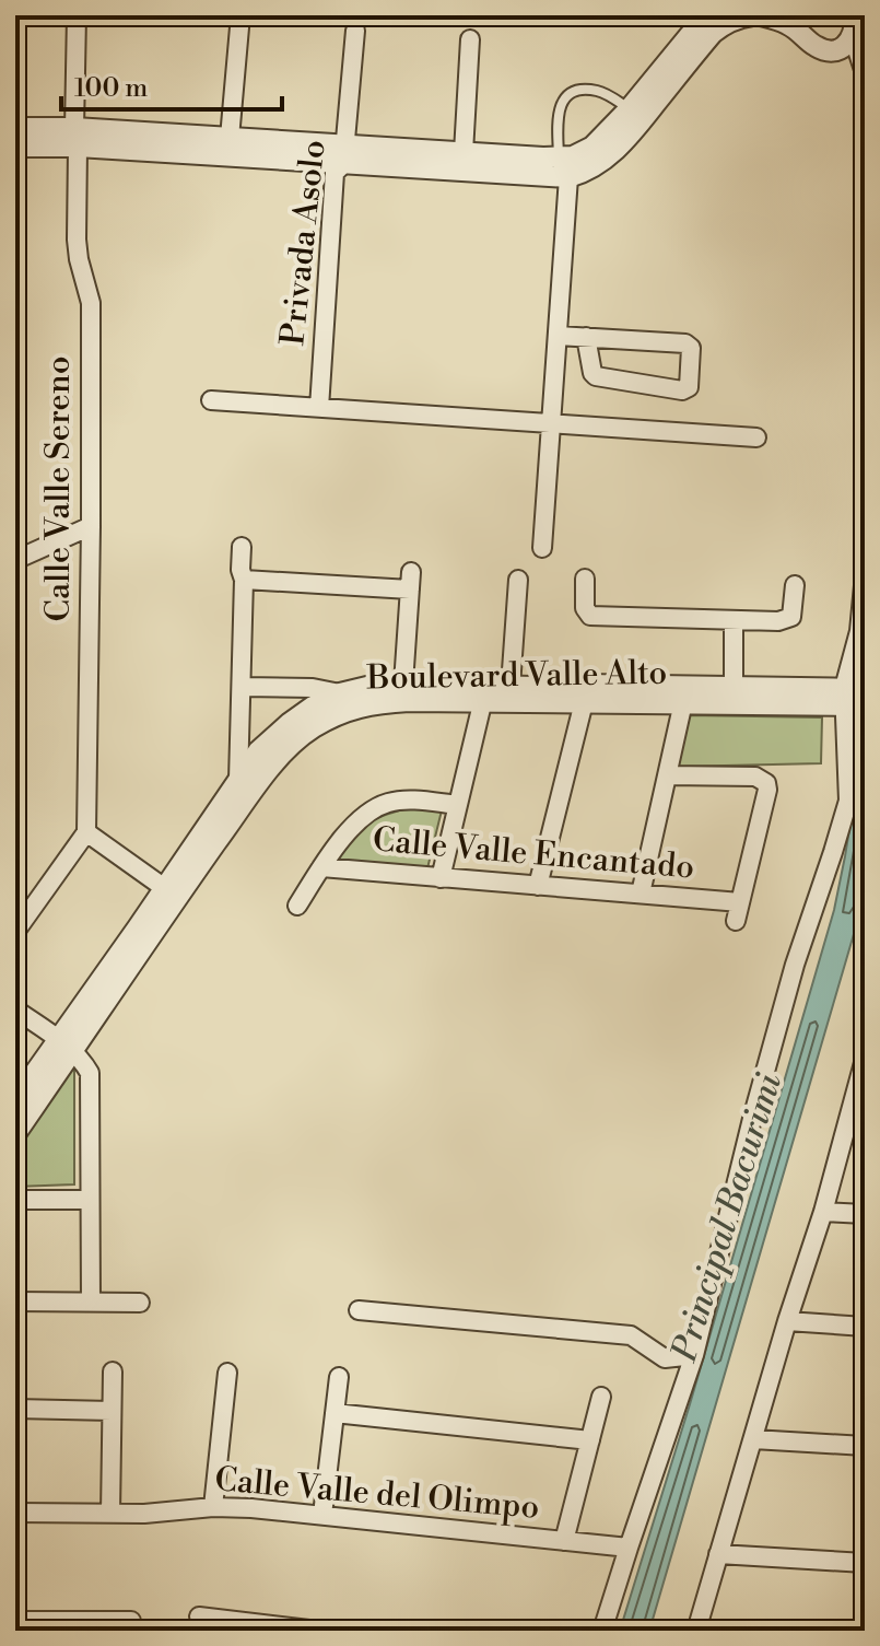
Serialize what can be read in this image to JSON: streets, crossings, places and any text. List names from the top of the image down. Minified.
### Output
{"streets":{"street":["Privada Asolo","Calle Valle Sereno","Boulevard Valle Alto","Calle Valle Encantado","Calle Valle del Olimpo"]},"water":["Principal Bacurimi"],"scale_bar":"100 m"}
